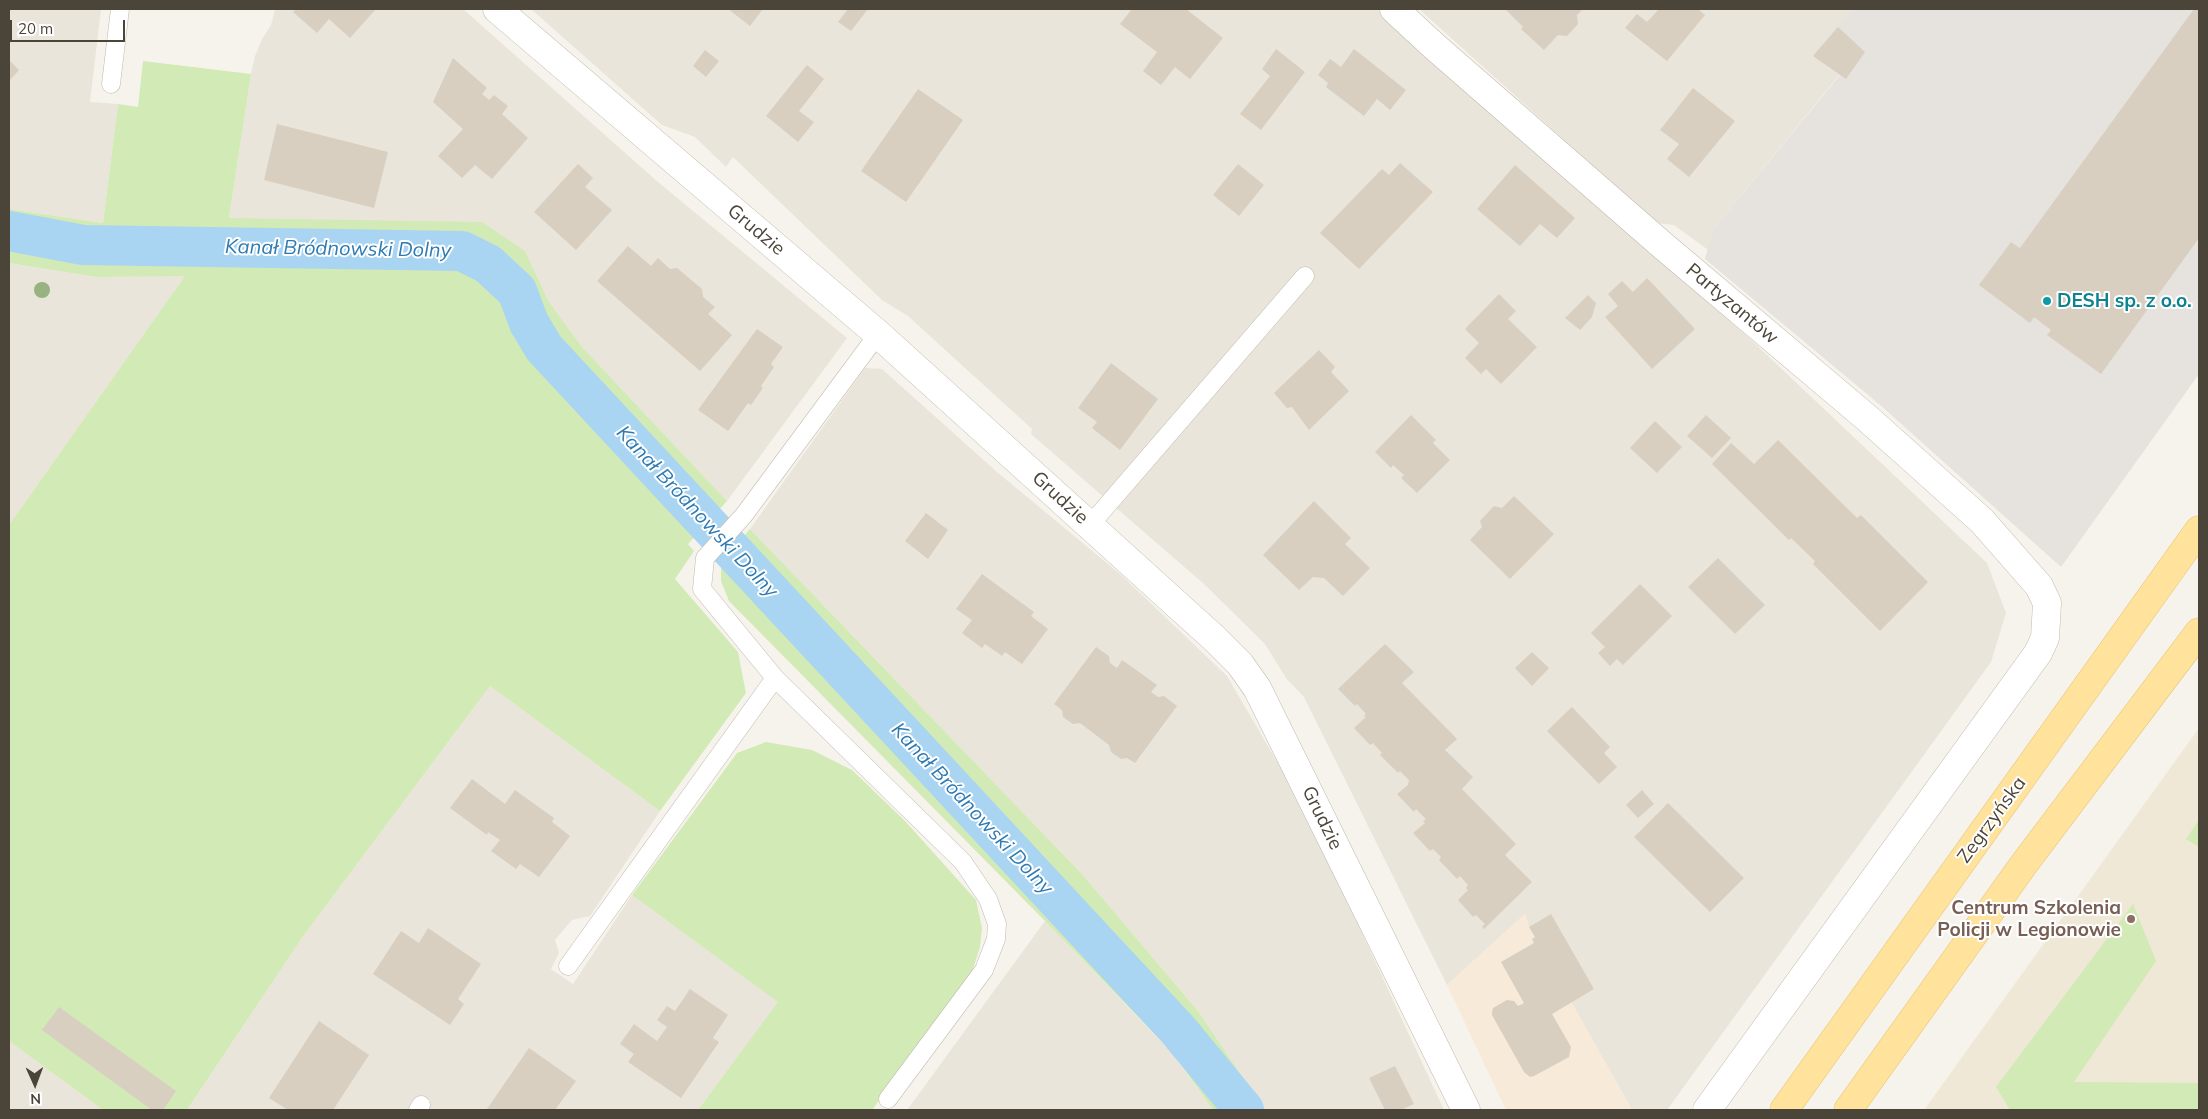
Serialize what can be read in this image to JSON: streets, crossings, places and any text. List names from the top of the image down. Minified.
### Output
{"streets":{"main road":["Zegrzyńska"],"street":["Grudzie","Partyzantów"]},"water":["Kanał Bródnowski Dolny"],"places":["DESH sp. z o.o.","Centrum Szkolenia Policji w Legionowie"],"scale_bar":"20 m","north":"bottom"}
